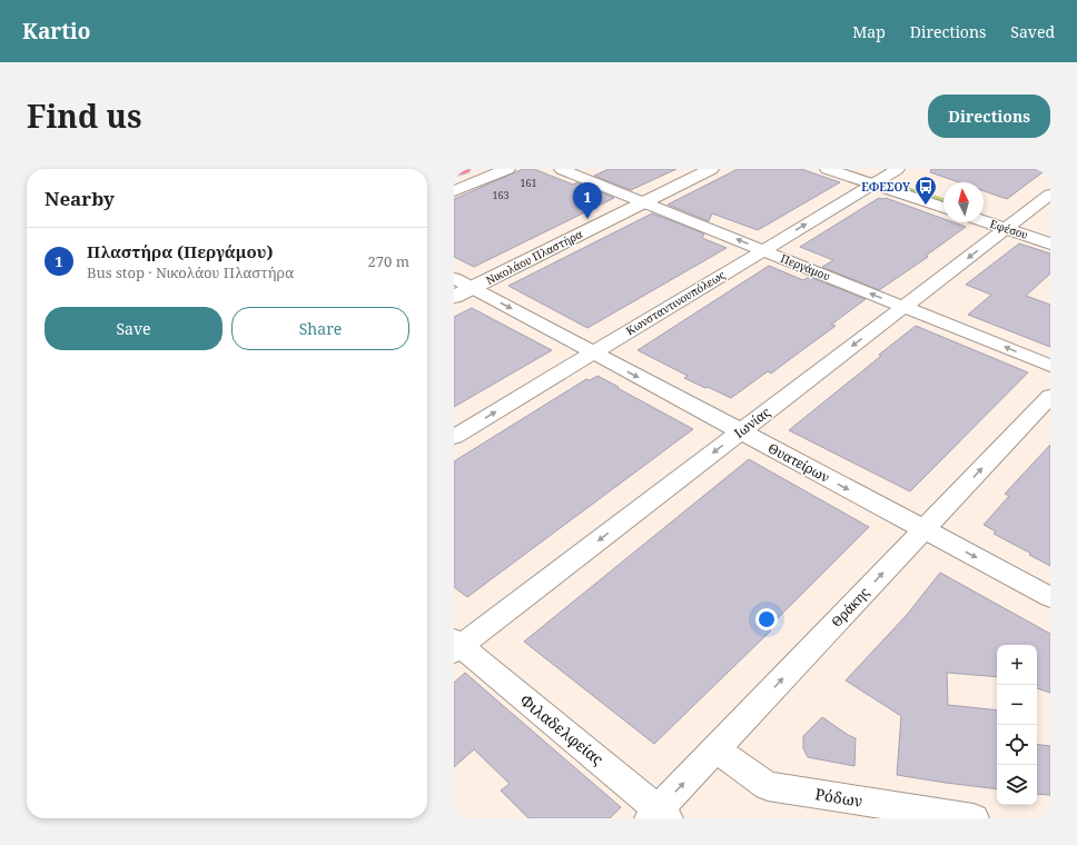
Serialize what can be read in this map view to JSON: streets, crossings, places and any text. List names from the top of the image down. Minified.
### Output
{"streets":{"street":["Εφέσου","Νικολάου Πλαστήρα","Περγάμου","Κωνσταντινουπόλεως","Ιωνίας","Θυατείρων","Θράκης","Φιλαδελφείας","Ρόδων"]},"crossings":[["Εφέσου","Ιωνίας"],["Νικολάου Πλαστήρα","Περγάμου"],["Νικολάου Πλαστήρα","Θυατείρων"],["Περγάμου","Κωνσταντινουπόλεως"],["Περγάμου","Ιωνίας"],["Κωνσταντινουπόλεως","Θυατείρων"],["Ιωνίας","Θυατείρων"],["Ιωνίας","Φιλαδελφείας"],["Θυατείρων","Θράκης"],["Θράκης","Φιλαδελφείας"],["Θράκης","Ρόδων"]],"one_way":["Κωνσταντινουπόλεως","Ιωνίας","Θυατείρων","Θράκης"],"places":{"bus stop":["ΕΦΕΣΟΥ"]},"house_numbers":["161","163"],"north":"top","page":{"header":"Kartio","nav":["Map","Directions","Saved"],"title":"Find us","buttons":["Directions",["Save","Share"]],"heading":"Nearby","pins":"1","list":[{"mark":"1","name":"Πλαστήρα (Περγάμου)","note":"Bus stop · Νικολάου Πλαστήρα","value":"270 m"}],"map_buttons":["+","−"]}}
